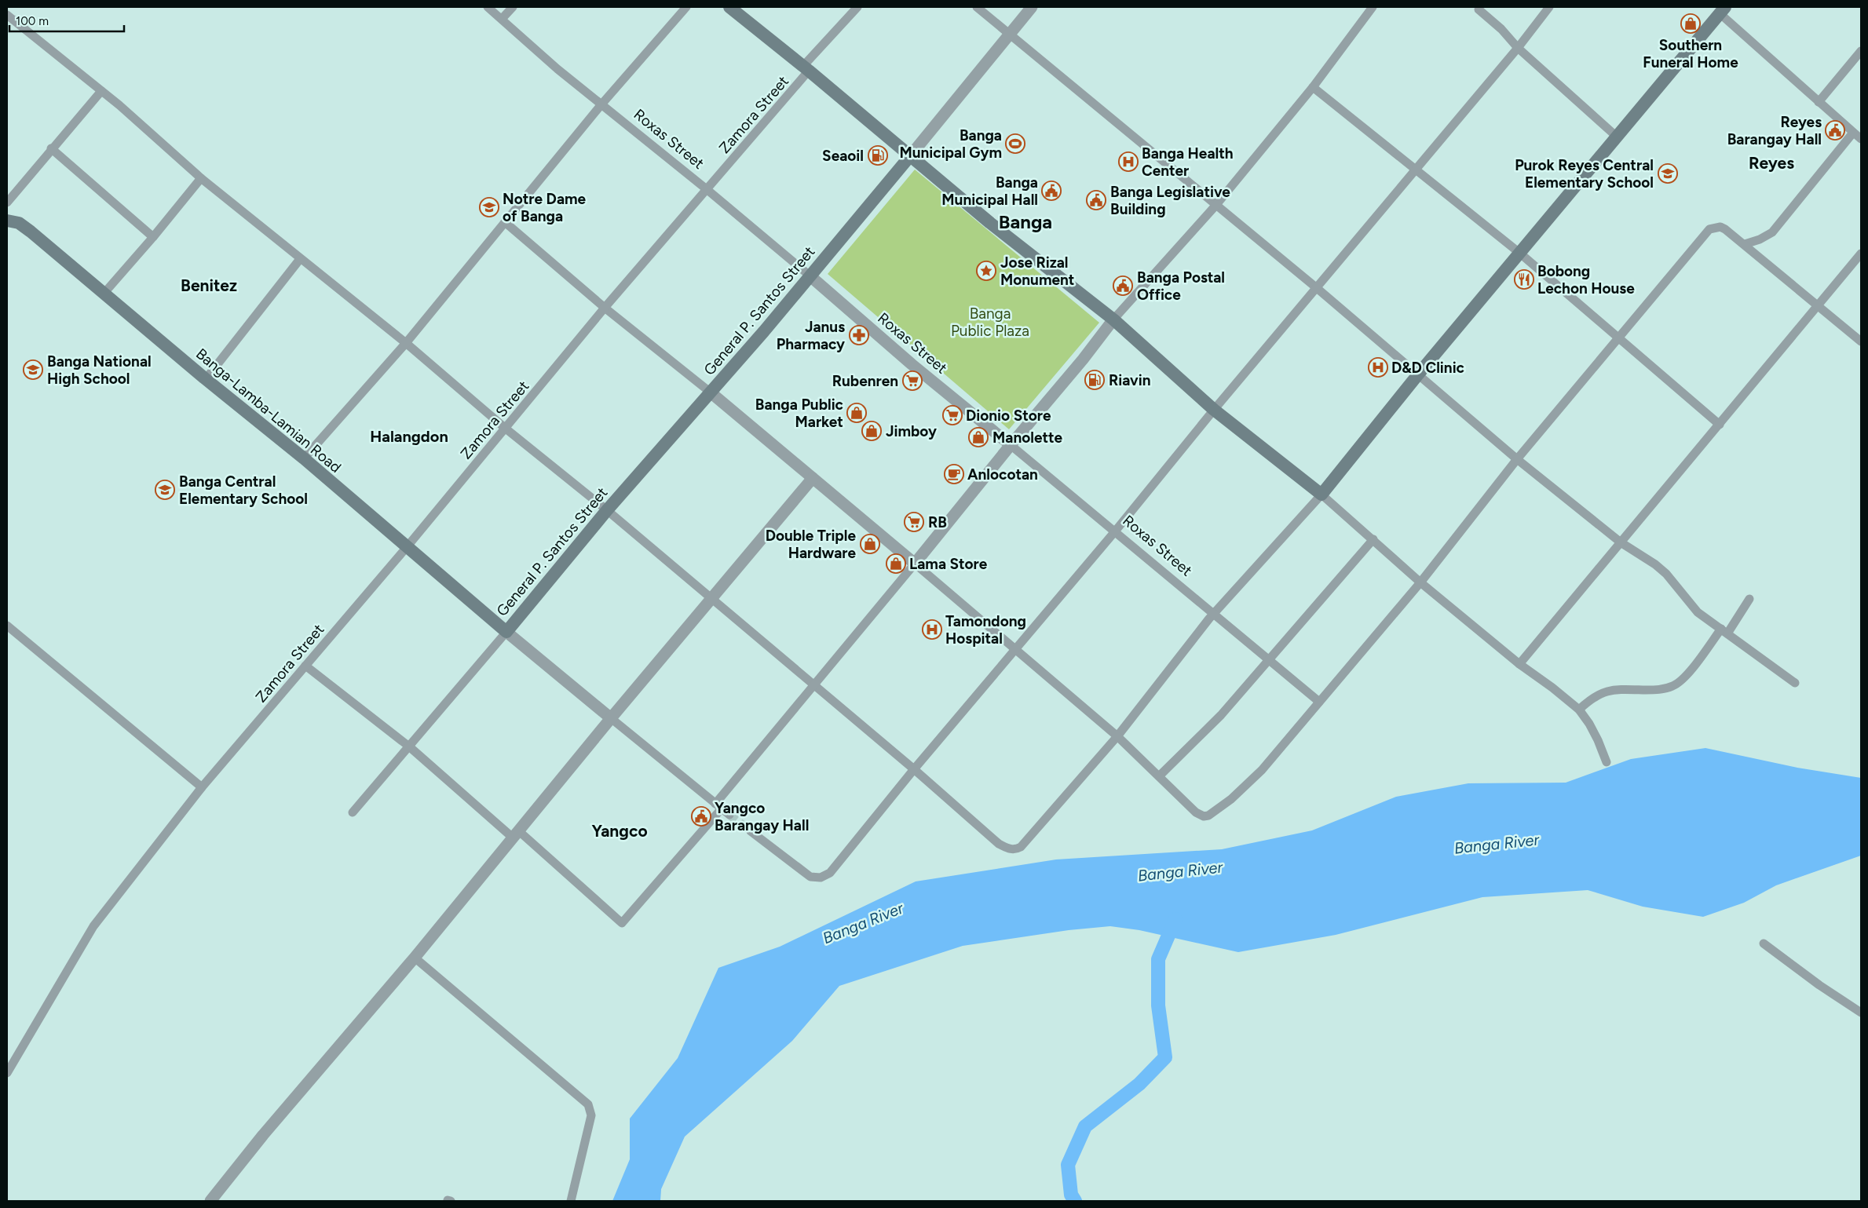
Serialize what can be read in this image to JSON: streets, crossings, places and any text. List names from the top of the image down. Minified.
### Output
{"streets":{"main road":["General P. Santos Street","Banga-Lamba-Lamian Road"],"street":["Zamora Street","Roxas Street"]},"crossings":[["Zamora Street","Roxas Street"],["Zamora Street","Banga-Lamba-Lamian Road"],["Roxas Street","General P. Santos Street"],["General P. Santos Street","Banga-Lamba-Lamian Road"]],"districts":["Reyes","Banga","Benitez","Halangdon","Yangco"],"water":["Banga River"],"parks":["Banga Public Plaza"],"places":{"shop":["Southern Funeral Home","Banga Public Market","Jimboy","Manolette","Double Triple Hardware","Lama Store"],"public building":["Reyes Barangay Hall","Banga Municipal Hall","Banga Legislative Building","Banga Postal Office","Yangco Barangay Hall"],"sports":["Banga Municipal Gym"],"fuel station":["Seaoil","Riavin"],"hospital":["Banga Health Center","D&D Clinic","Tamondong Hospital"],"school or university":["Purok Reyes Central Elementary School","Notre Dame of Banga","Banga National High School","Banga Central Elementary School"],"place":["Jose Rizal Monument"],"restaurant":["Bobong Lechon House"],"pharmacy":["Janus Pharmacy"],"supermarket":["Rubenren","Dionio Store","RB"],"cafe":["Anlocotan"]},"scale_bar":"100 m"}
